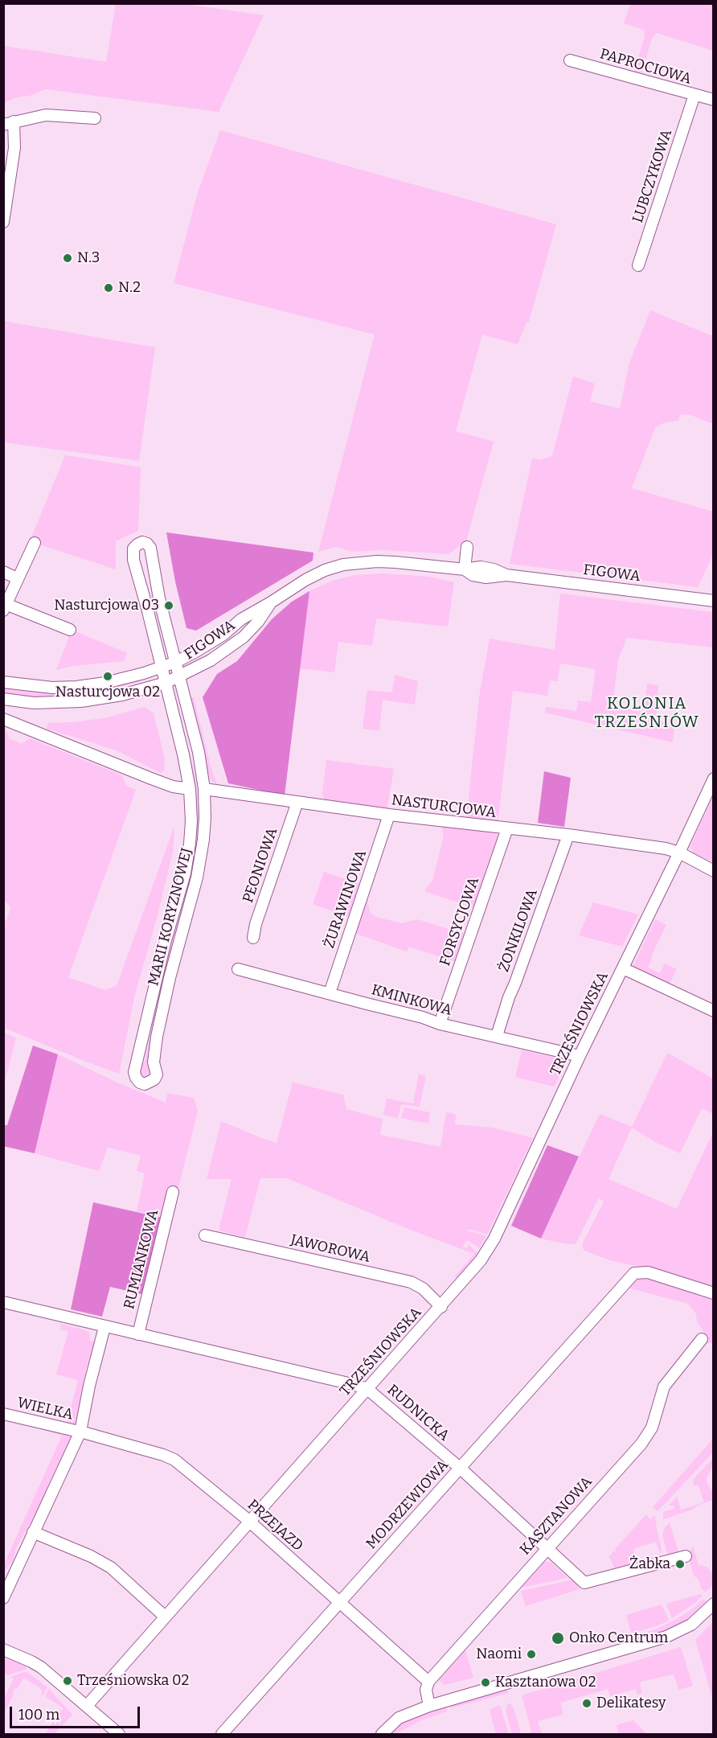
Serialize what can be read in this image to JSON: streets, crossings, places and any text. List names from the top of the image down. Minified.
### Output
{"streets":{"street":["PAPROCIOWA","LUBCZYKOWA","FIGOWA","NASTURCJOWA","PEONIOWA","ŻURAWINOWA","MARII KORYZNOWEJ","FORSYCJOWA","ŻONKILOWA","KMINKOWA","TRZEŚNIOWSKA","JAWOROWA","RUMIANKOWA","WIELKA","RUDNICKA","MODRZEWIOWA","KASZTANOWA","PRZEJAZD"]},"crossings":[["PAPROCIOWA","LUBCZYKOWA"],["FIGOWA","MARII KORYZNOWEJ"],["NASTURCJOWA","PEONIOWA"],["NASTURCJOWA","ŻURAWINOWA"],["NASTURCJOWA","MARII KORYZNOWEJ"],["NASTURCJOWA","FORSYCJOWA"],["NASTURCJOWA","ŻONKILOWA"],["NASTURCJOWA","TRZEŚNIOWSKA"],["ŻURAWINOWA","KMINKOWA"],["FORSYCJOWA","KMINKOWA"],["ŻONKILOWA","KMINKOWA"],["KMINKOWA","TRZEŚNIOWSKA"],["TRZEŚNIOWSKA","JAWOROWA"],["TRZEŚNIOWSKA","RUDNICKA"],["TRZEŚNIOWSKA","PRZEJAZD"],["RUMIANKOWA","RUDNICKA"],["WIELKA","PRZEJAZD"],["RUDNICKA","MODRZEWIOWA"],["RUDNICKA","KASZTANOWA"],["MODRZEWIOWA","PRZEJAZD"],["KASZTANOWA","PRZEJAZD"]],"districts":["KOLONIA TRZEŚNIÓW"],"places":["N.3","N.2","Nasturcjowa 03","Nasturcjowa 02","Żabka","Onko Centrum","Naomi","Trześniowska 02","Kasztanowa 02","Delikatesy"],"scale_bar":"100 m"}
